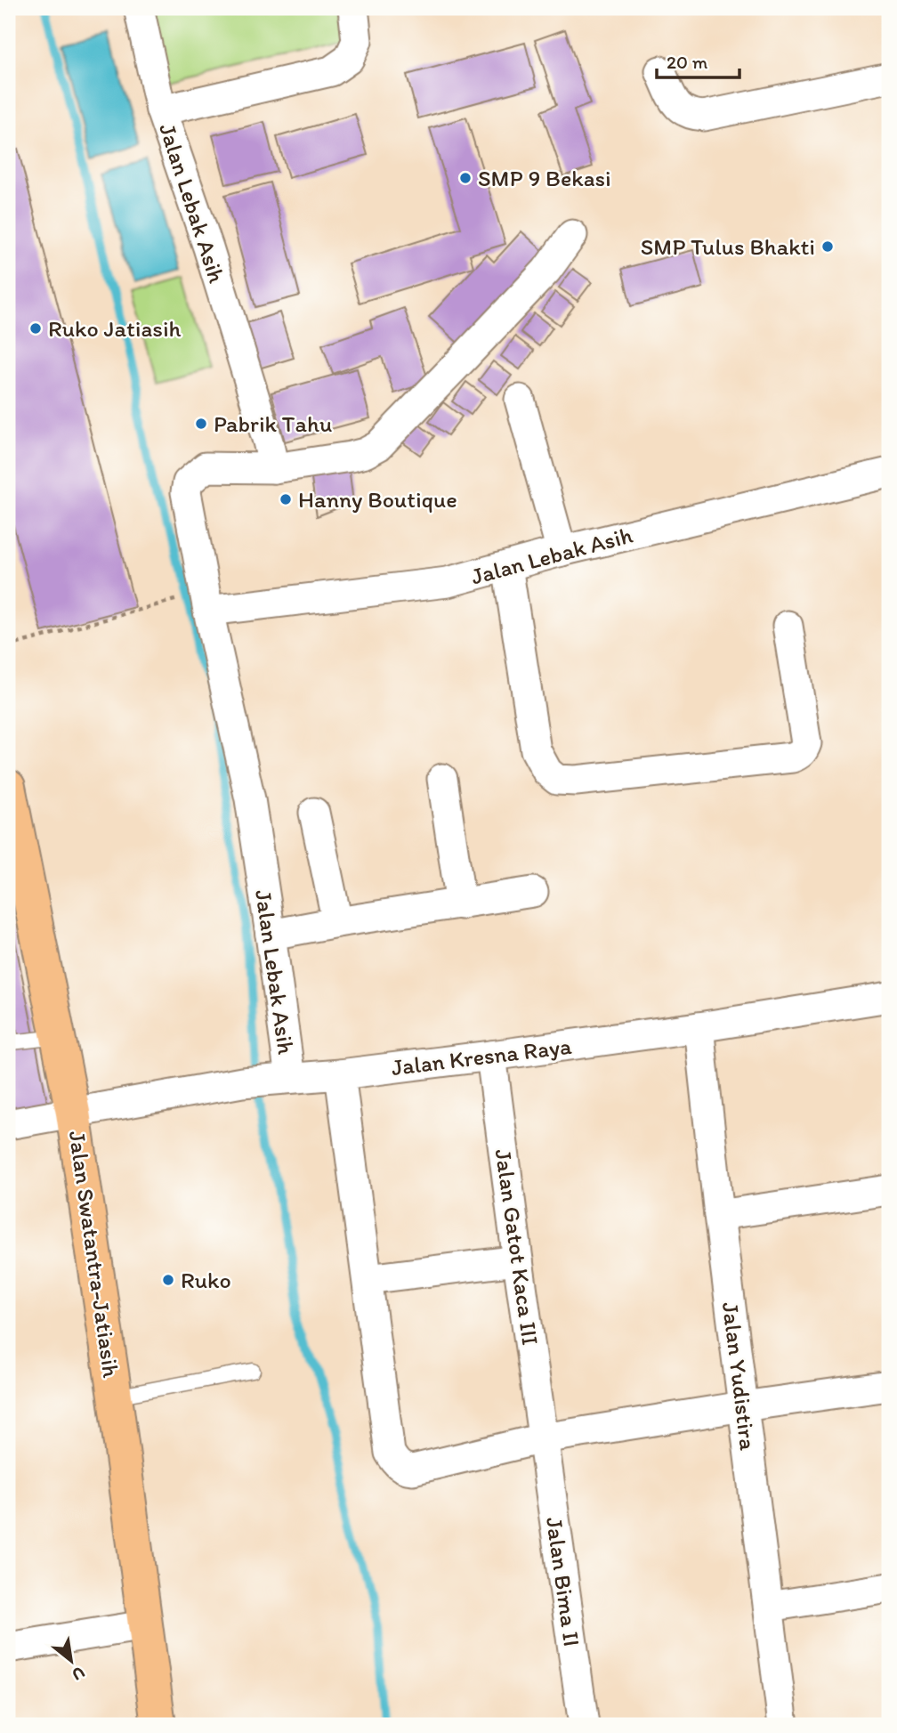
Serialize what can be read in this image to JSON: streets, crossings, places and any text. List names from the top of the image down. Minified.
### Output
{"streets":{"main road":["Jalan Swatantra-Jatiasih"],"street":["Jalan Lebak Asih","Jalan Kresna Raya","Jalan Gatot Kaca III","Jalan Yudistira","Jalan Bima II"]},"crossings":[["Jalan Lebak Asih","Jalan Kresna Raya"],["Jalan Kresna Raya","Jalan Gatot Kaca III"],["Jalan Kresna Raya","Jalan Swatantra-Jatiasih"],["Jalan Kresna Raya","Jalan Yudistira"],["Jalan Gatot Kaca III","Jalan Bima II"]],"places":["SMP 9 Bekasi","SMP Tulus Bhakti","Ruko Jatiasih","Pabrik Tahu","Hanny Boutique","Ruko"],"scale_bar":"20 m","north":"bottom right"}
